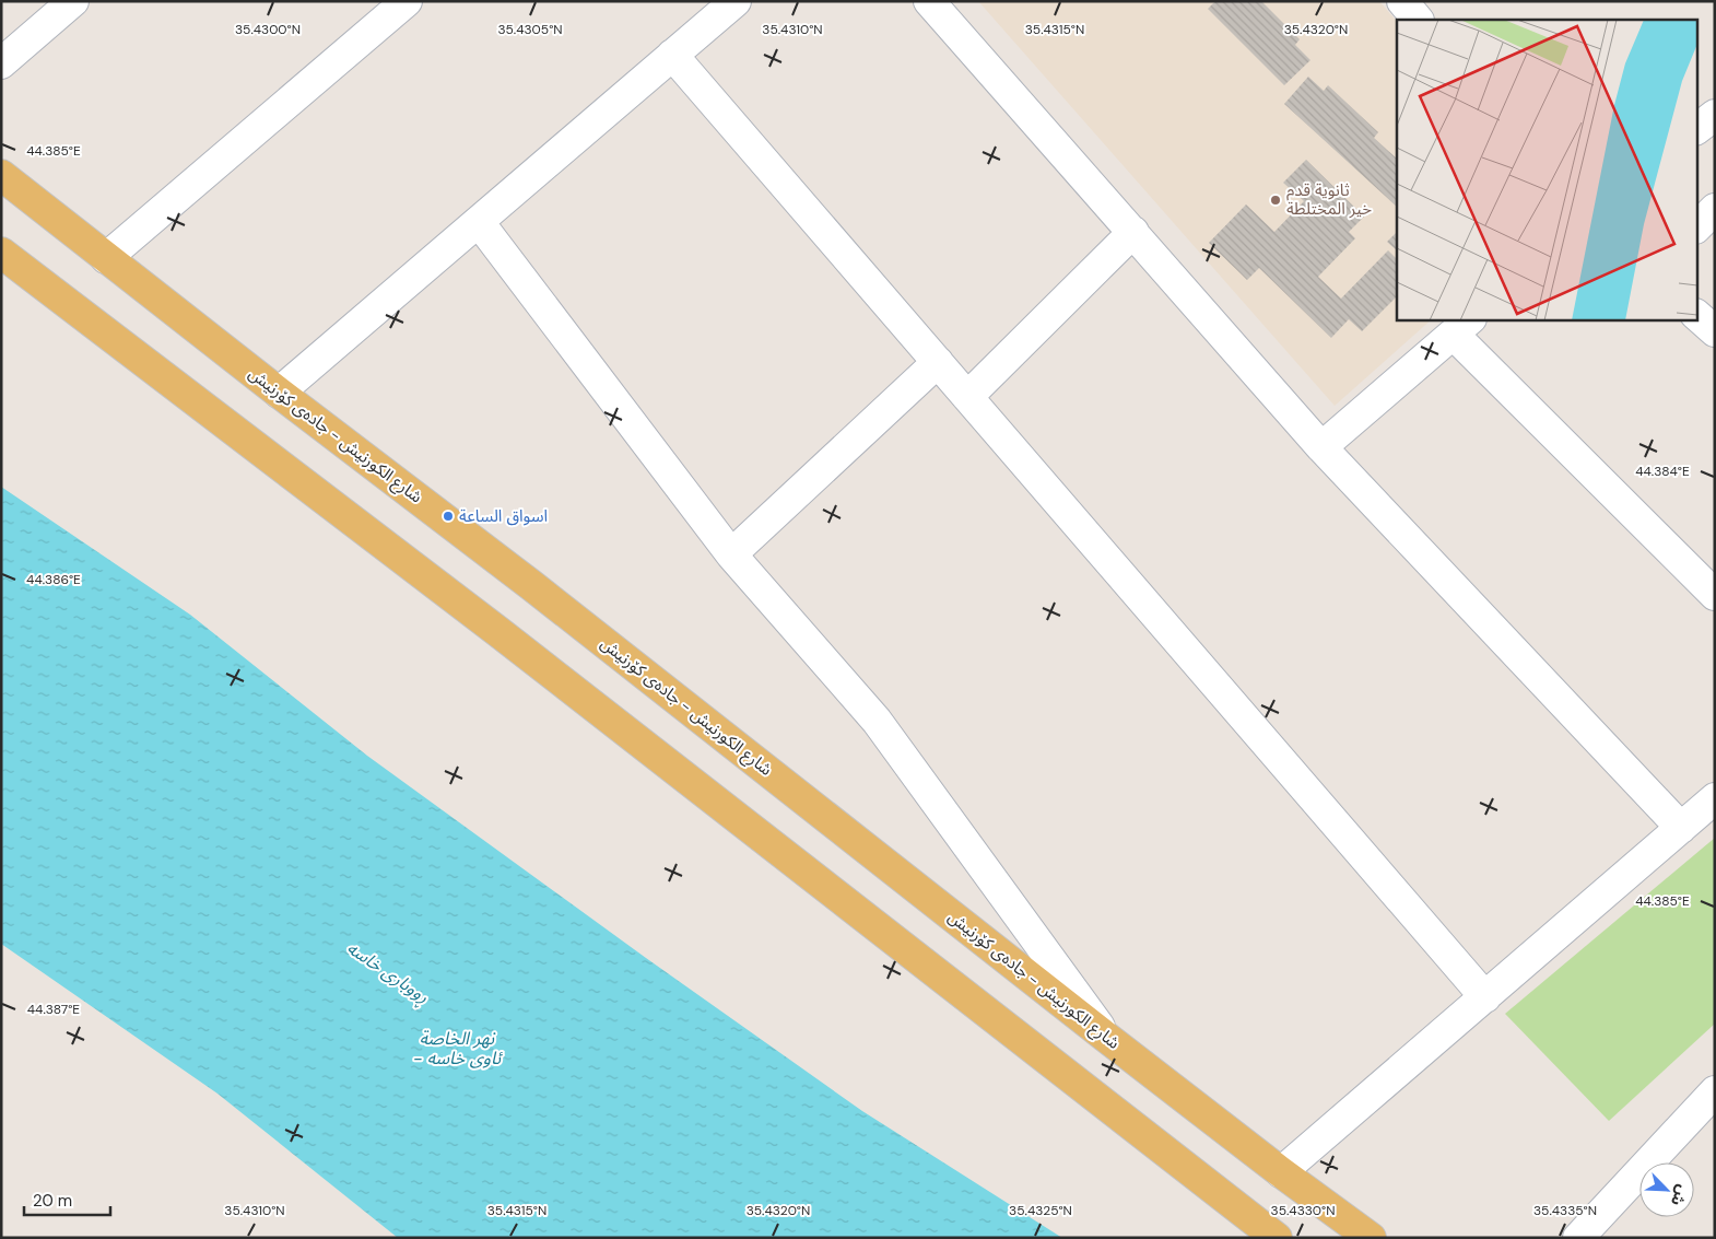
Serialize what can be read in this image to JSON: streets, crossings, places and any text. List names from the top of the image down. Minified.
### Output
{"streets":{"main road":["شارع الكورنيش - جادەی کۆرنیش"]},"water":["ڕووباری خاسە","نهر الخاصة - ئاوی خاسە"],"places":["ثانوية قدم خير المختلطة","اسواق الساعة"],"scale_bar":"20 m","north":"bottom right","coordinates":["35.4300°N","35.4305°N","35.4310°N","35.4315°N","35.4320°N","44.385°E","44.384°E","44.386°E","44.387°E","35.4325°N","35.4330°N","35.4335°N"]}
